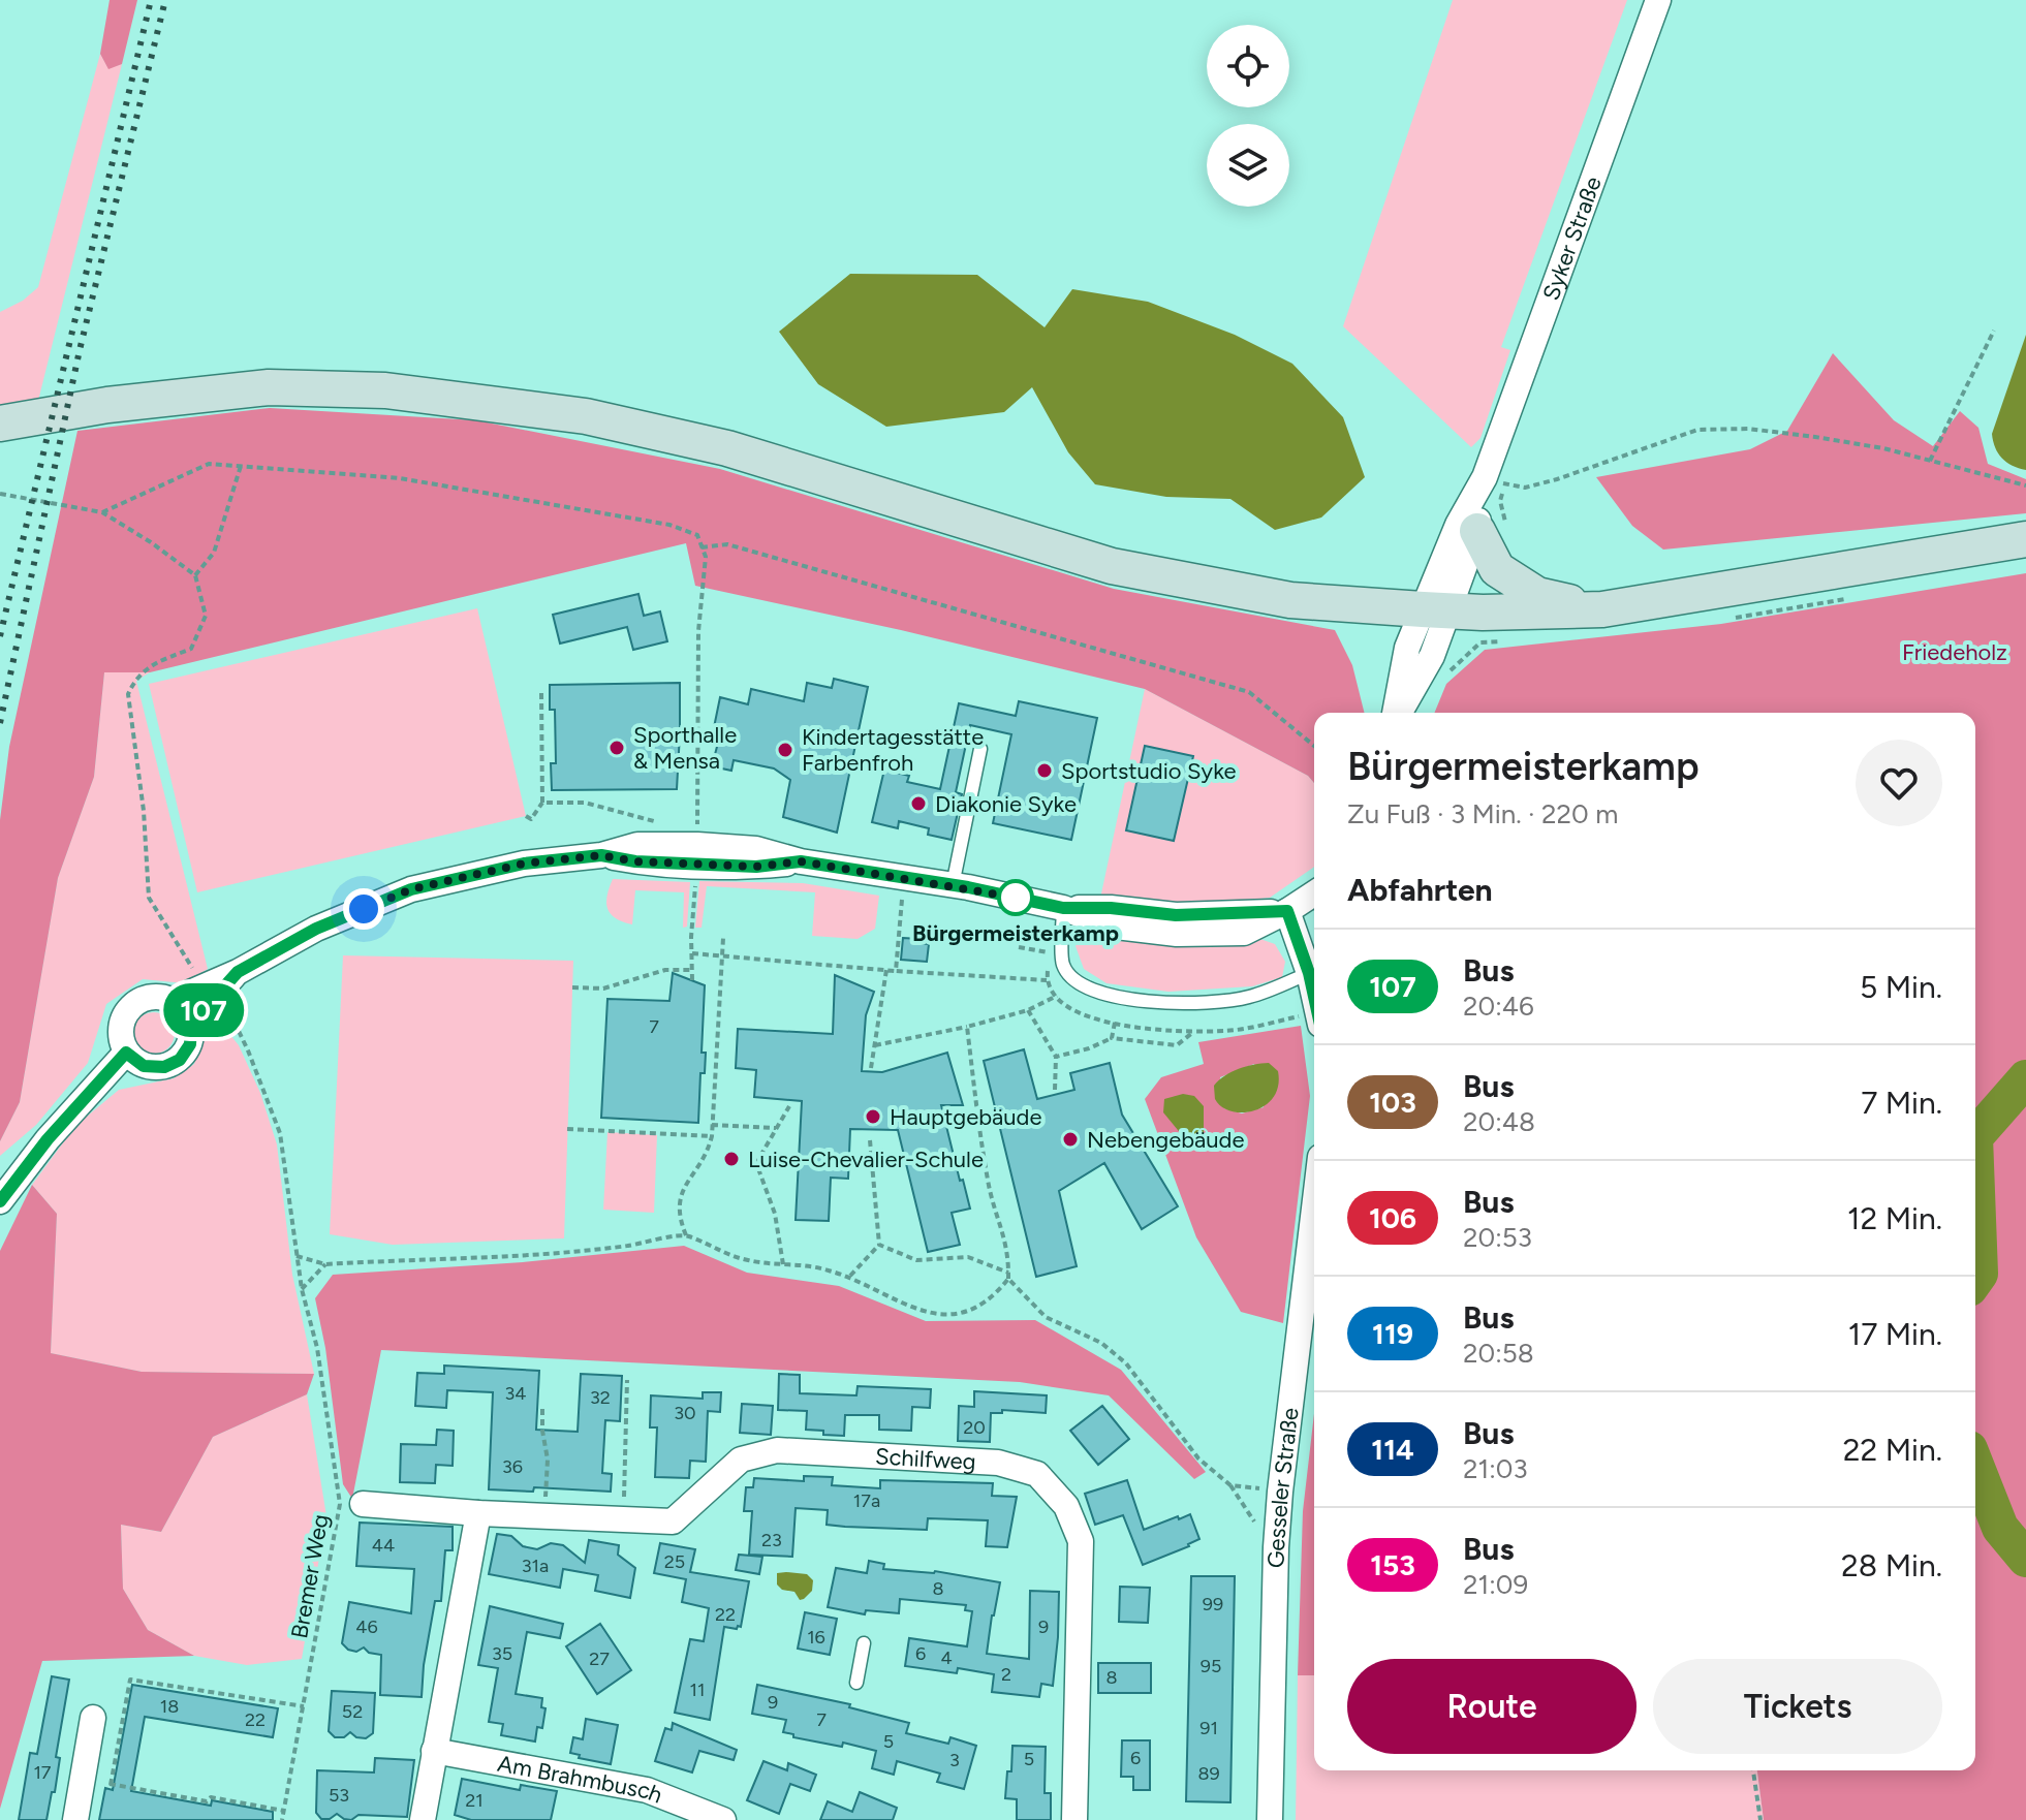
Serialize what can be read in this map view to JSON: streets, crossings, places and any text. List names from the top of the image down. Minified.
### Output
{"streets":{"street":["Syker Straße","Schilfweg","Gesseler Straße","Am Brahmbusch"],"path":["Bremer Weg"]},"parks":["Friedeholz"],"places":["Sporthalle & Mensa","Kindertagesstätte Farbenfroh","Sportstudio Syke","Diakonie Syke","Bürgermeisterkamp","Hauptgebäude","Nebengebäude","Luise-Chevalier-Schule"],"lines":["bus line 107"],"house_numbers":["7","34","32","30","20","36","17a","23","44","25","31a","8","99","22","46","9","16","35","6","4","27","95","2","8","11","9","18","52","22","7","91","5","6","5","3","17","89","53","21"],"page":{"on_map":"107","heading":[["Bürgermeisterkamp","Zu Fuß · 3 Min. · 220 m"],"Abfahrten"],"list":[{"mark":"107","name":"Bus","note":"20:46","value":"5 Min."},{"mark":"103","name":"Bus","note":"20:48","value":"7 Min."},{"mark":"106","name":"Bus","note":"20:53","value":"12 Min."},{"mark":"119","name":"Bus","note":"20:58","value":"17 Min."},{"mark":"114","name":"Bus","note":"21:03","value":"22 Min."},{"mark":"153","name":"Bus","note":"21:09","value":"28 Min."}],"buttons":["Route","Tickets"]}}
